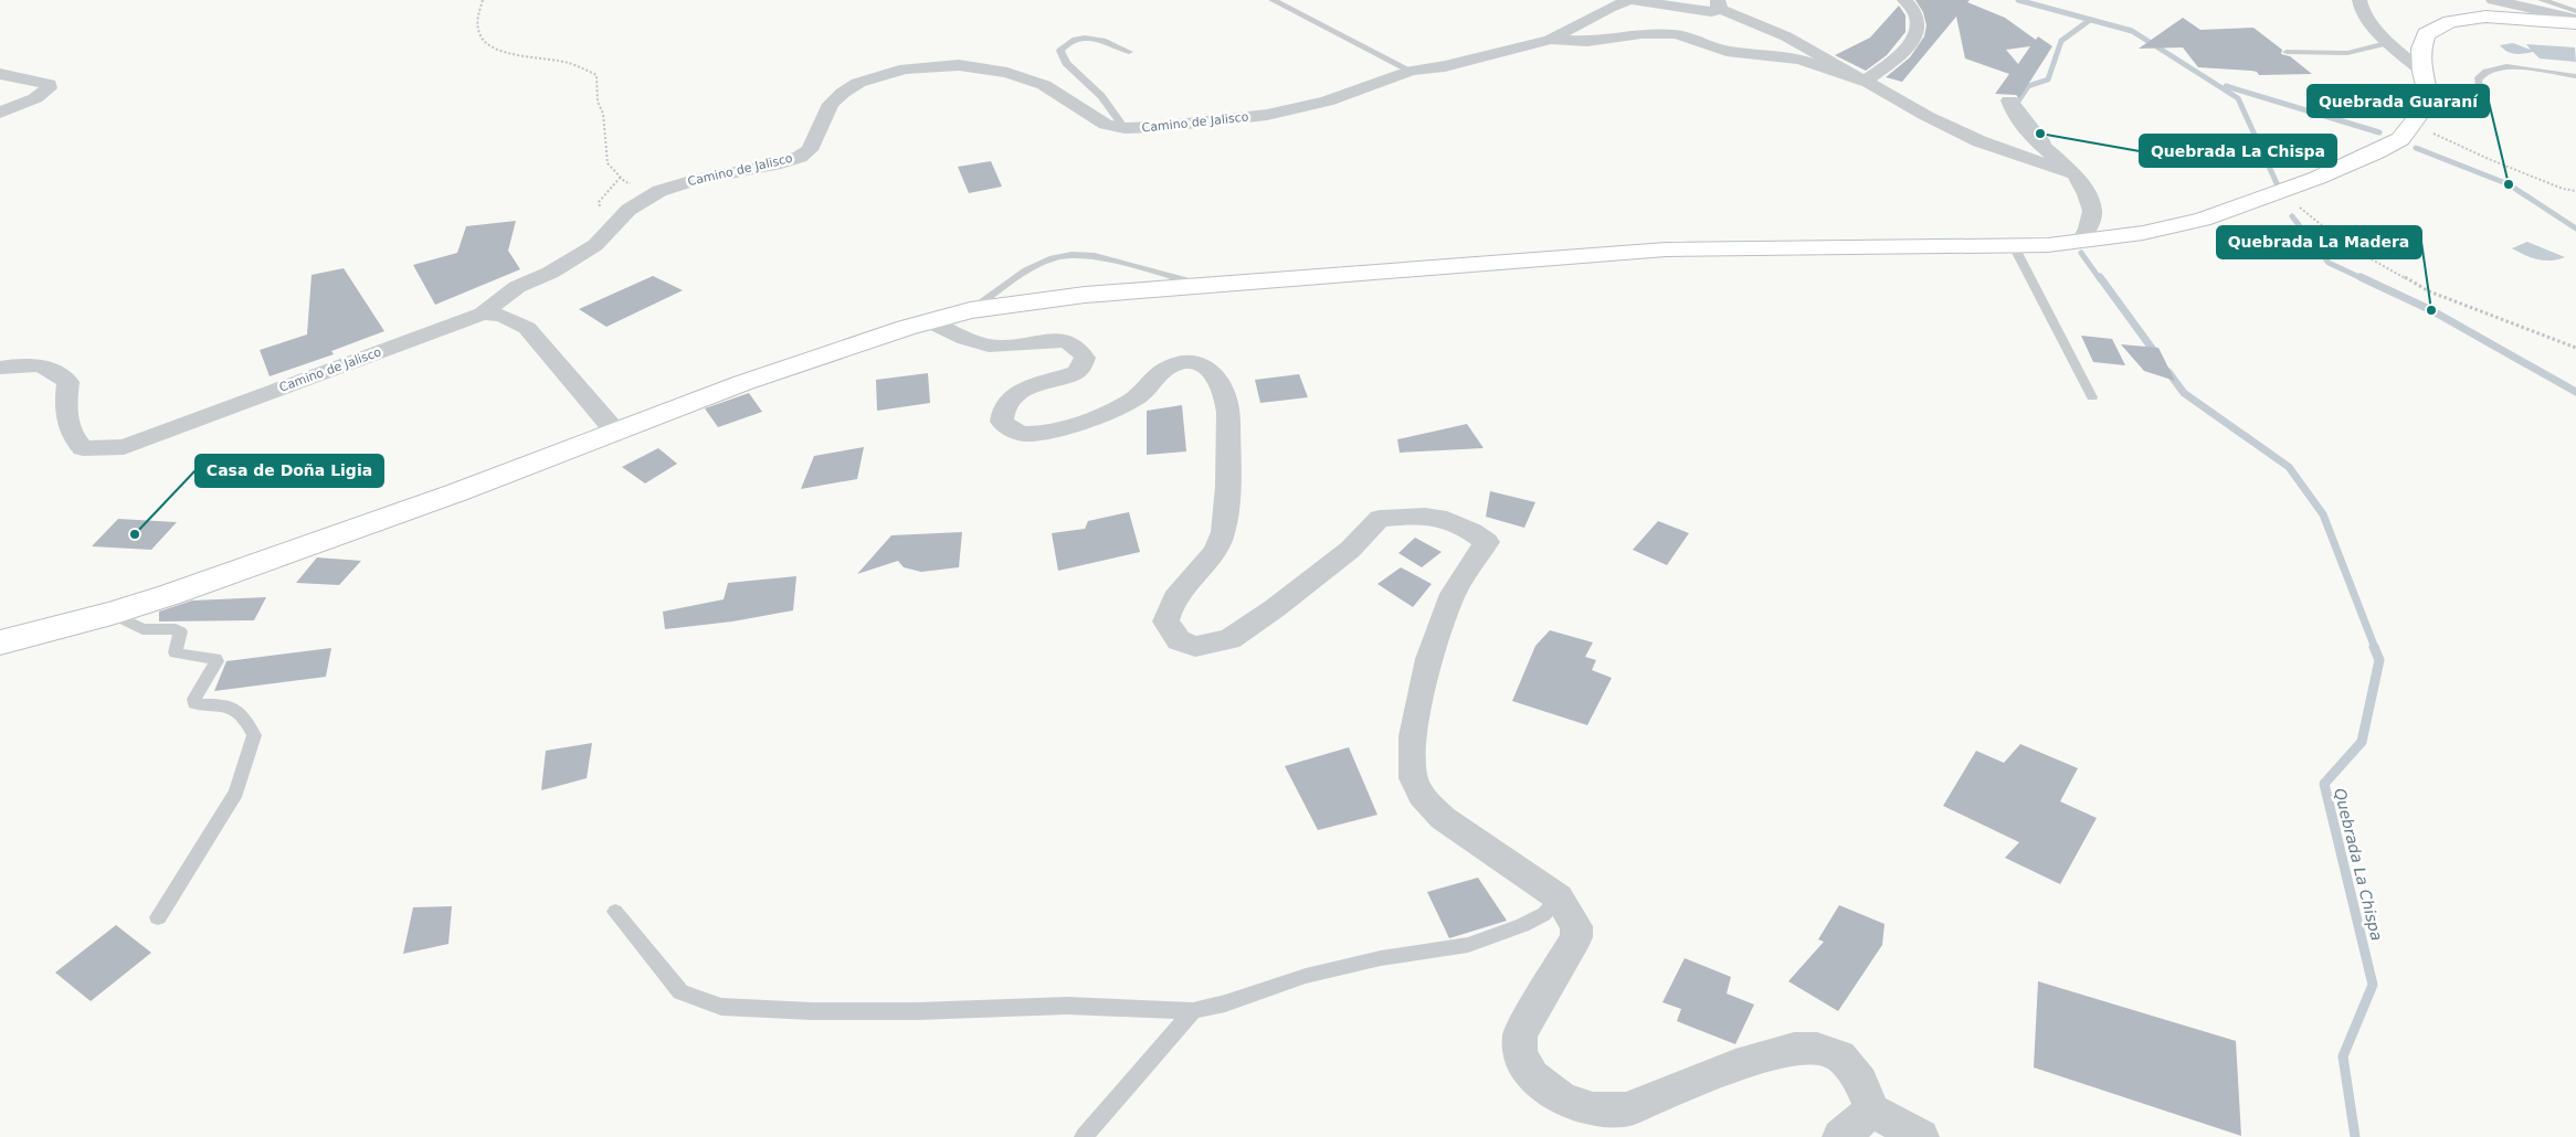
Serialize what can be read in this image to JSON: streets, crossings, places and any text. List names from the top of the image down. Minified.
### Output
{"streets":{"street":["Camino de Jalisco"]},"water":["Quebrada La Chispa"],"places":["Quebrada La Chispa","Quebrada Guaraní","Quebrada La Madera","Casa de Doña Ligia"]}
